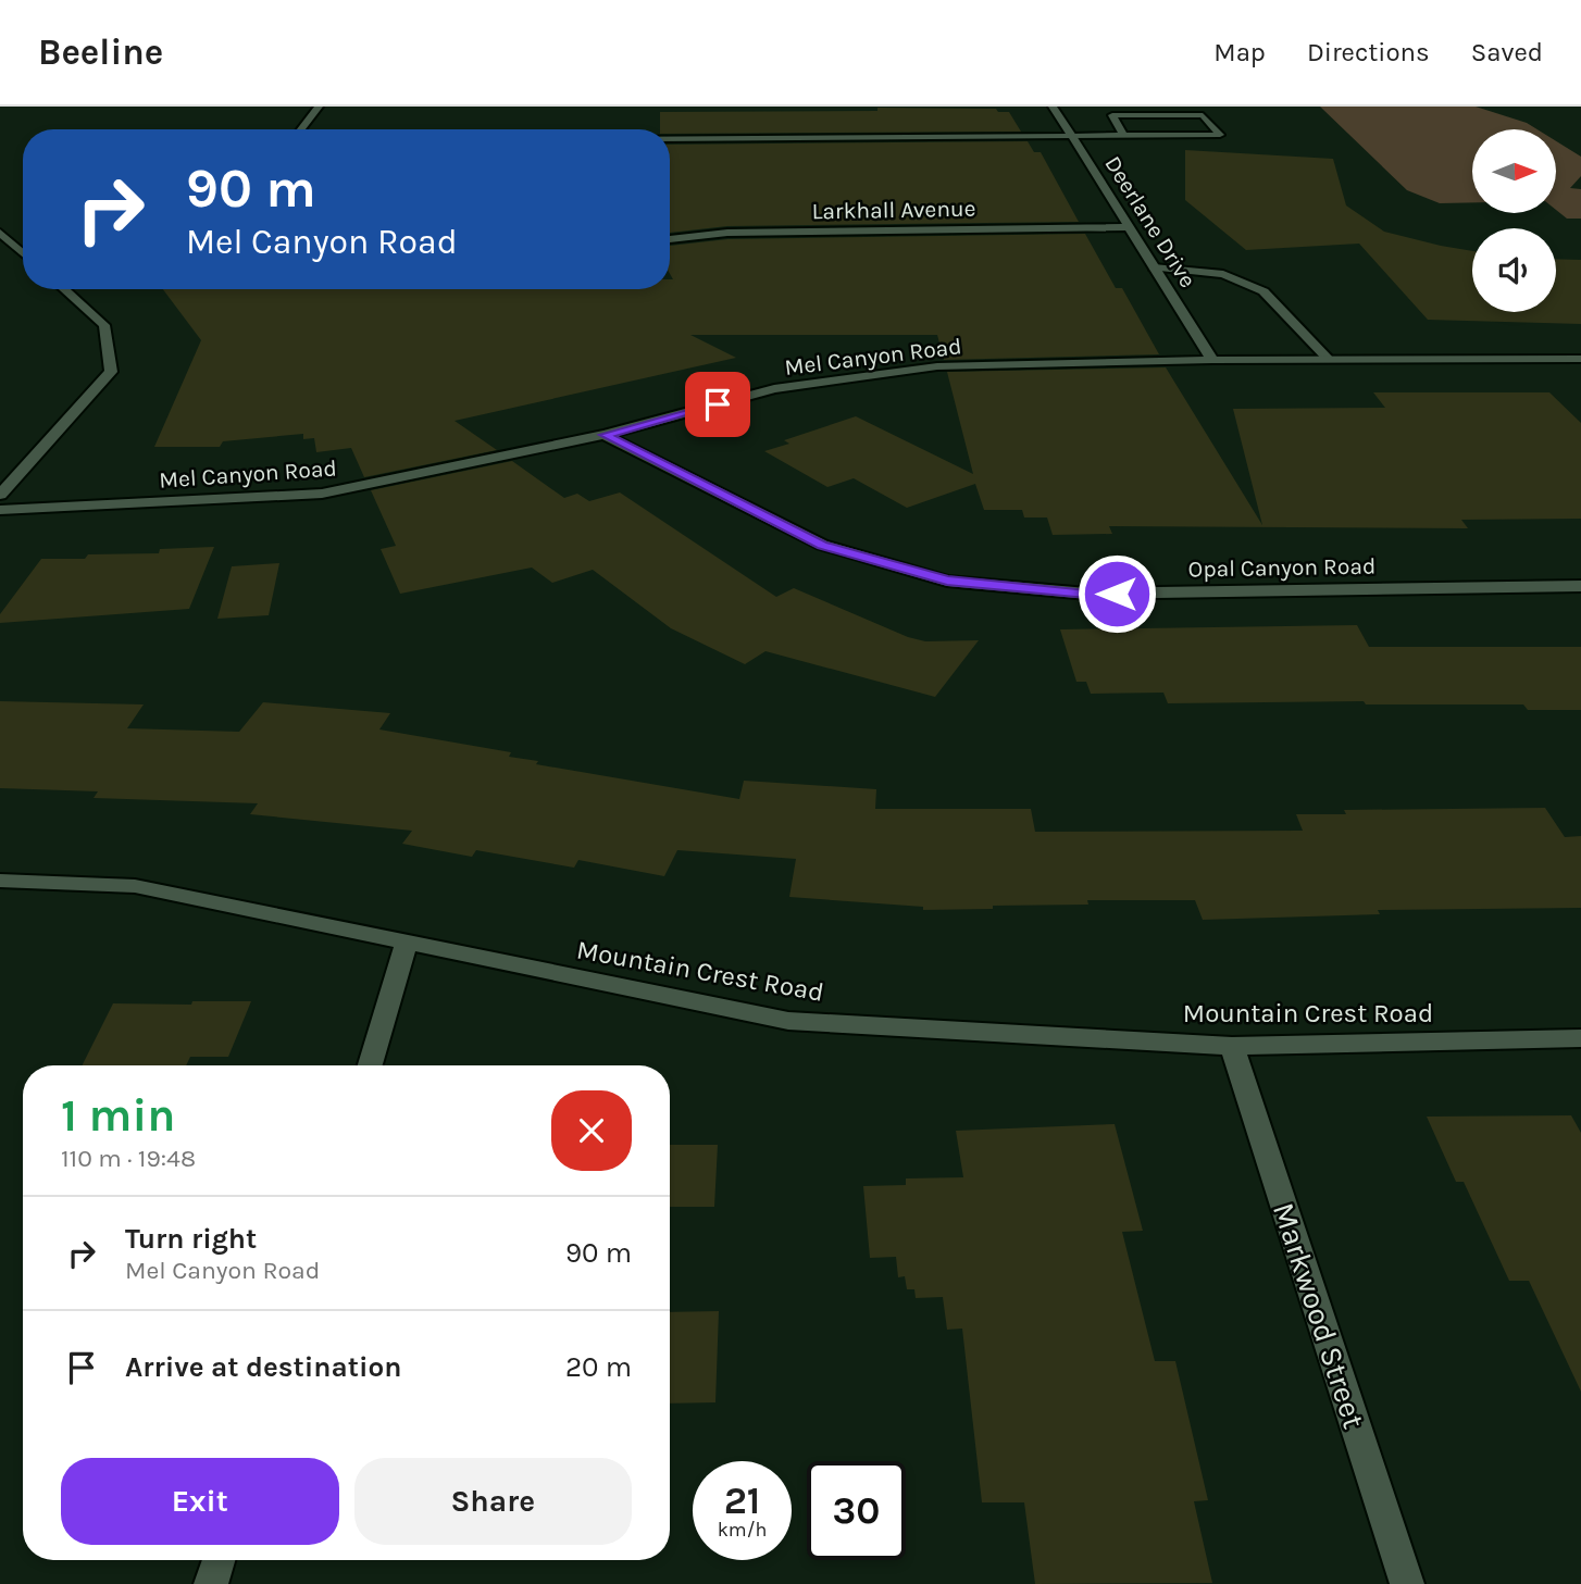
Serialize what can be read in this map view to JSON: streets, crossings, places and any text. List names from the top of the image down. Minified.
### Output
{"streets":{"street":["Larkhall Avenue","Deerlane Drive","Mel Canyon Road","Opal Canyon Road","Mountain Crest Road","Markwood Street"]},"crossings":[["Larkhall Avenue","Deerlane Drive"],["Deerlane Drive","Mel Canyon Road"],["Mel Canyon Road","Opal Canyon Road"],["Mountain Crest Road","Markwood Street"]],"north":"right","page":{"header":"Beeline","nav":["Map","Directions","Saved"],"turn":["90 m","Mel Canyon Road"],"heading":["1 min","110 m · 19:48"],"list":[{"name":"Turn right","note":"Mel Canyon Road","value":"90 m"},{"name":"Arrive at destination","value":"20 m"}],"buttons":["Exit","Share"],"speed":"21 km/h","limit":"30"}}
